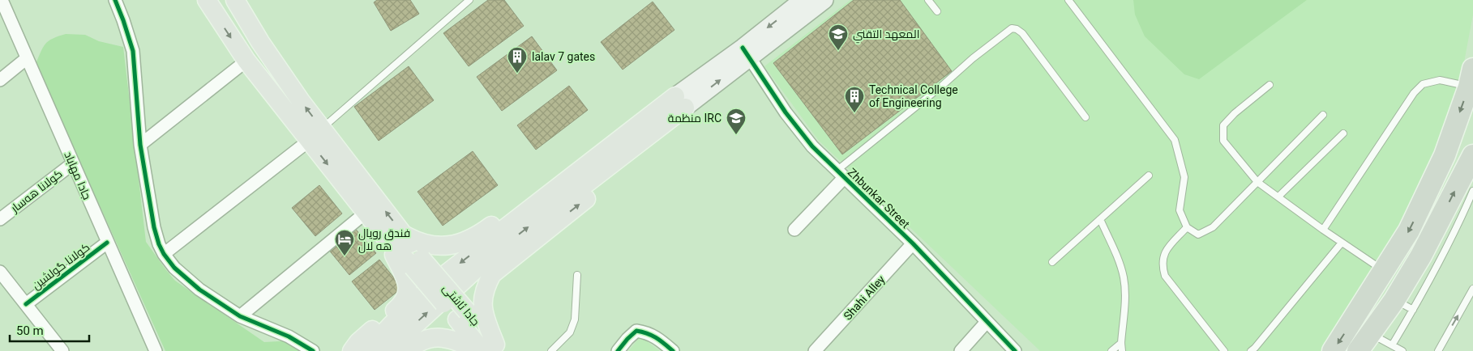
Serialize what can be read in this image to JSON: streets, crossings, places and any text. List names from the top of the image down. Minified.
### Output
{"streets":{"main road":["جادا ئاشتی"],"street":["جادا مهاباد","کولانا هه‌سار","Zhbunkar Street","کولانا گولشین","Shahi Alley"]},"crossings":[["جادا مهاباد","کولانا هه‌سار"],["جادا مهاباد","کولانا گولشین"],["Zhbunkar Street","Shahi Alley"]],"places":{"school or university":["المعهد التقني","منظمة IRC"],"building":["lalav 7 gates","Technical College of Engineering"],"hotel":["فندق رويال هه لال"]},"scale_bar":"50 m"}
